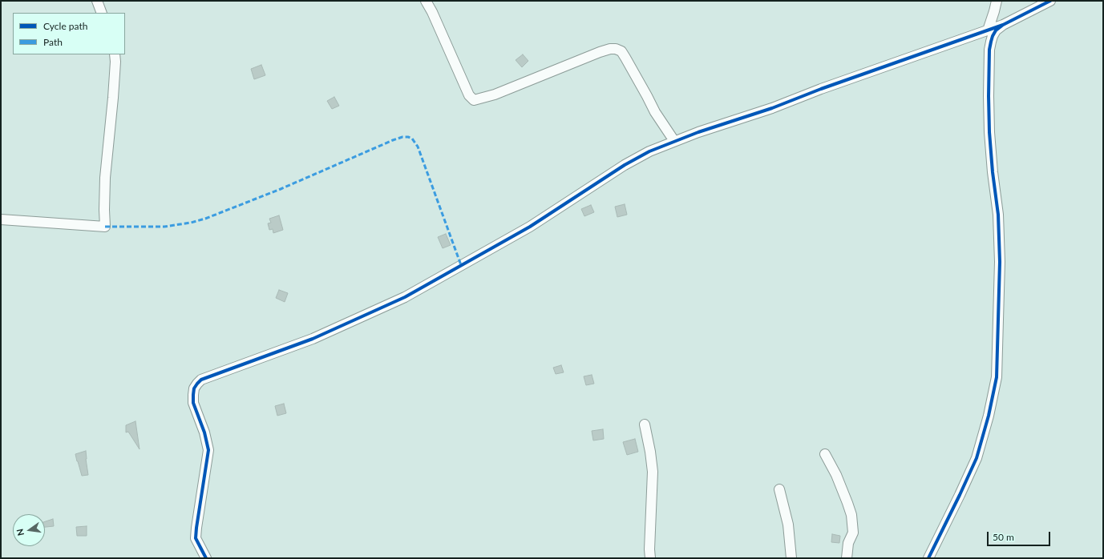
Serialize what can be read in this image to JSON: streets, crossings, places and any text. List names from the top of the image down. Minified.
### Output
{"legend":["Cycle path","Path"],"scale_bar":"50 m","north":"left"}
